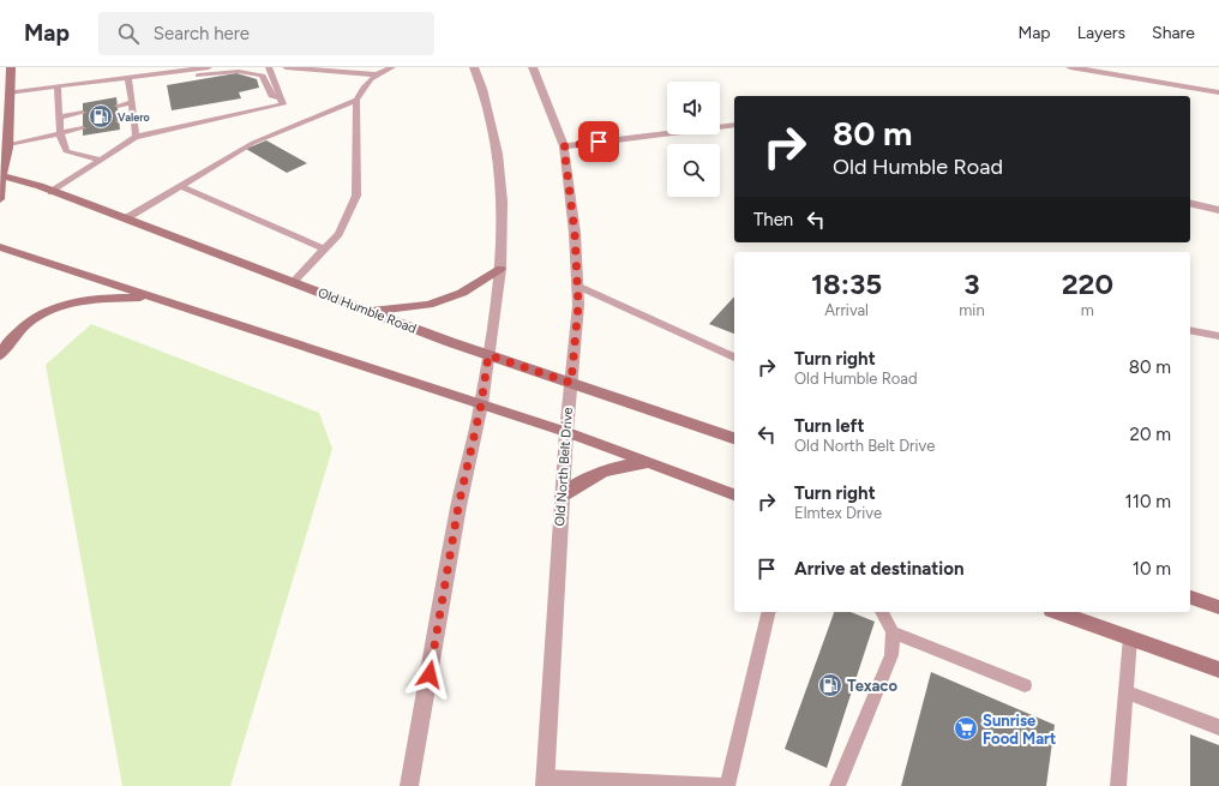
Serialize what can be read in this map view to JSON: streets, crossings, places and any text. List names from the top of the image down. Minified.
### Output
{"streets":{"main road":["Old Humble Road"],"street":["Old North Belt Drive"]},"crossings":[["Old Humble Road","Old North Belt Drive"]],"places":{"fuel station":["Valero","Texaco"],"supermarket":["Sunrise Food Mart"]},"page":{"header":"Map","search":"Search here","nav":["Map","Layers","Share"],"turn":["80 m","Old Humble Road"],"then":"Then","eta":["18:35","Arrival","3","min","220","m"],"list":[{"name":"Turn right","note":"Old Humble Road","value":"80 m"},{"name":"Turn left","note":"Old North Belt Drive","value":"20 m"},{"name":"Turn right","note":"Elmtex Drive","value":"110 m"},{"name":"Arrive at destination","value":"10 m"}]}}
